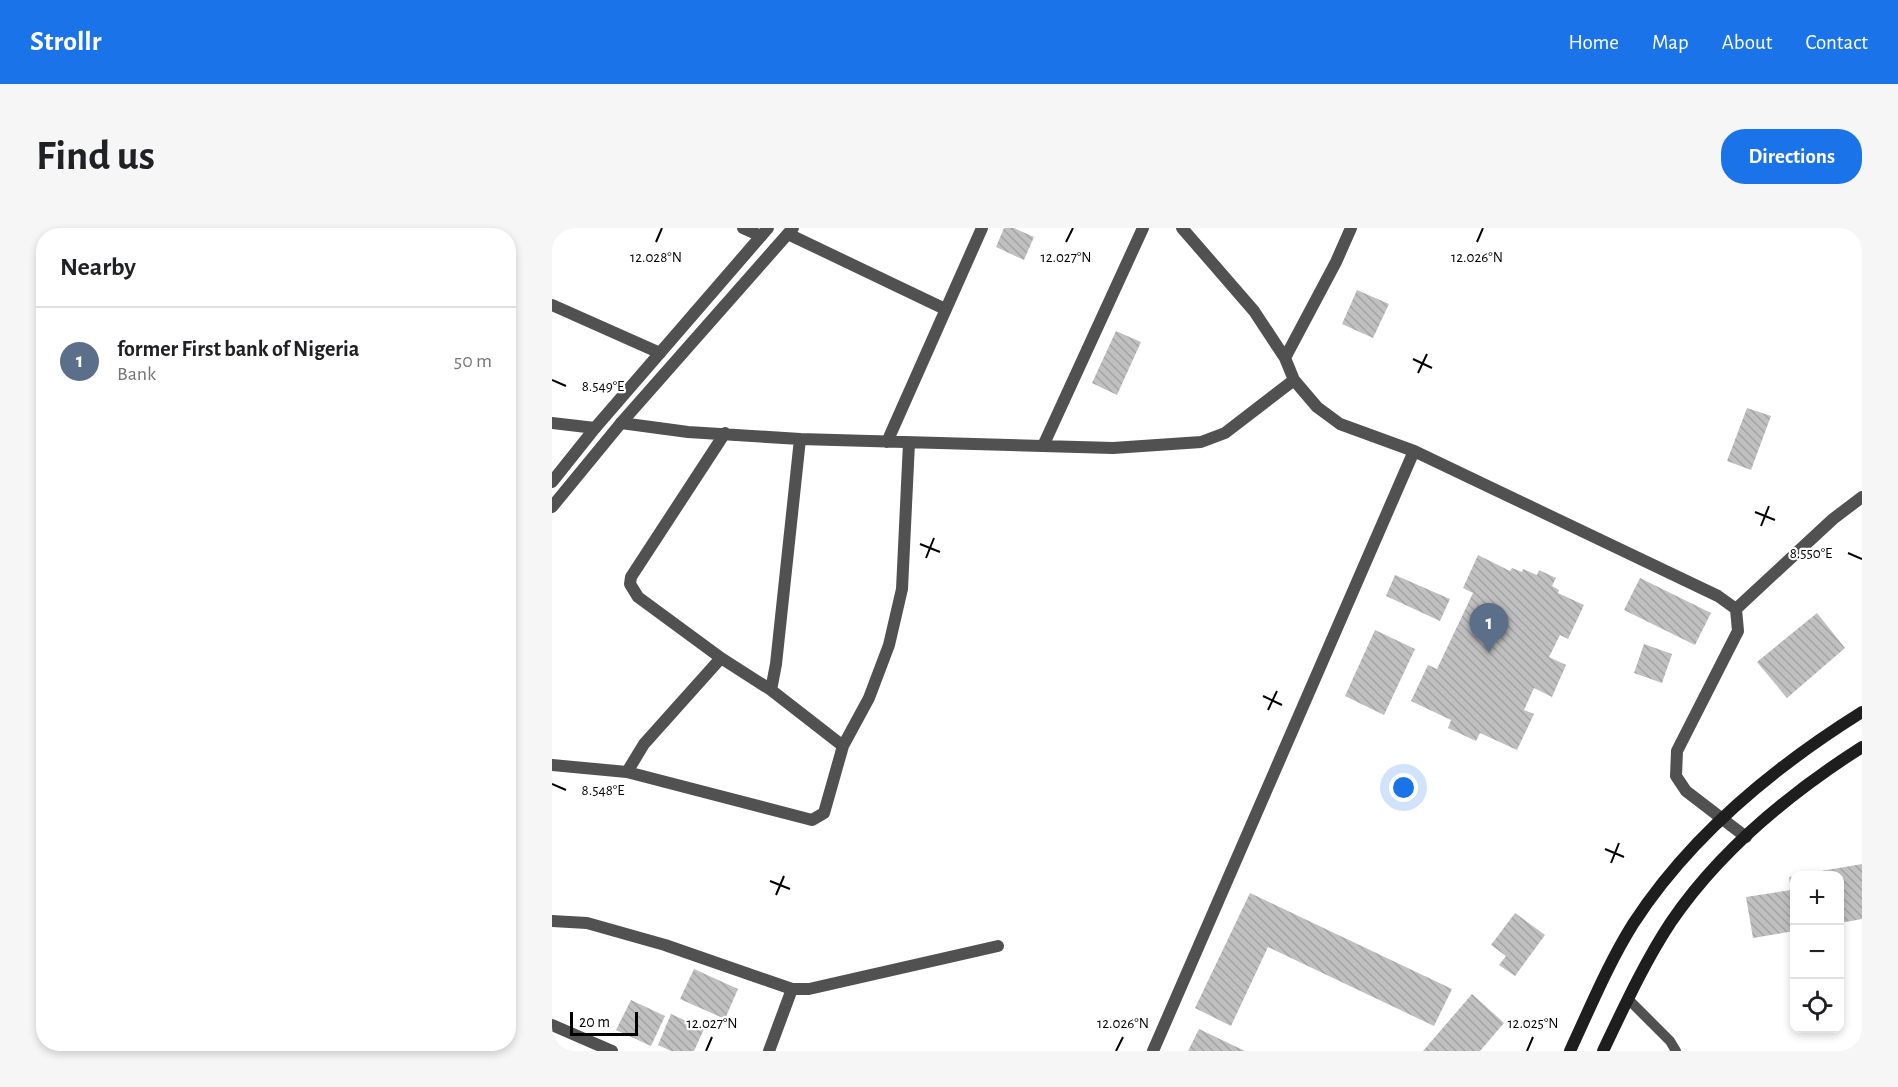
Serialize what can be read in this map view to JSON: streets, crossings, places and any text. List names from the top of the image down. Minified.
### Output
{"scale_bar":"20 m","page":{"header":"Strollr","nav":["Home","Map","About","Contact"],"buttons":"Directions","title":"Find us","heading":"Nearby","list":[{"mark":"1","name":"former First bank of Nigeria","note":"Bank","value":"50 m"}],"pins":"1","map_buttons":["+","−"],"scale":"20 m"},"coordinates":["12.028°N","12.027°N","12.026°N","8.549°E","8.550°E","8.548°E","12.025°N"]}
